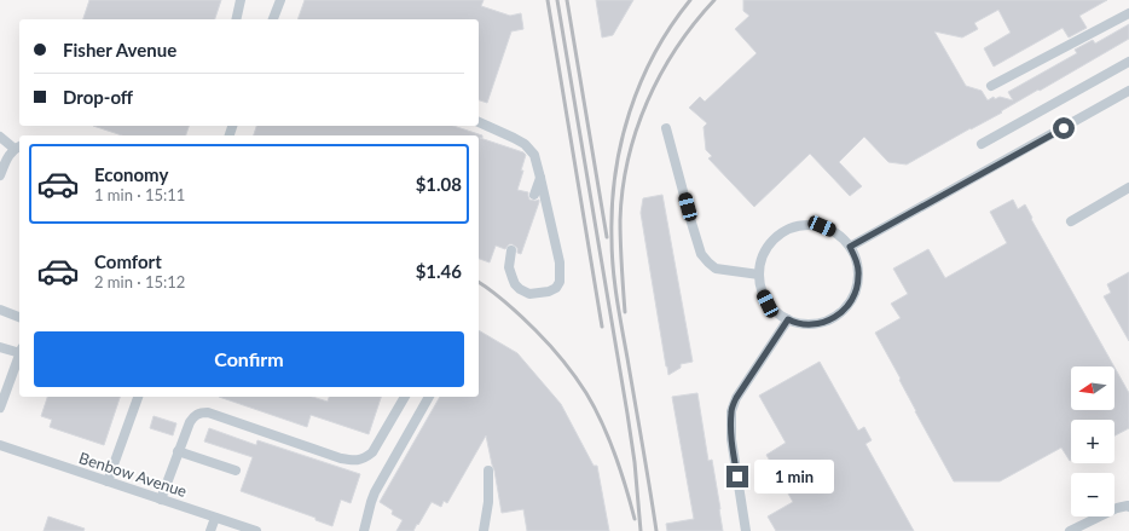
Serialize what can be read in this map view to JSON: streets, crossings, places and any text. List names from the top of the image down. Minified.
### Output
{"streets":{"lane":["Benbow Avenue"]},"north":"left","page":{"banner":["Fisher Avenue","Drop-off"],"list":[{"name":"Economy","note":"1 min · 15:11","value":"$1.08"},{"name":"Comfort","note":"2 min · 15:12","value":"$1.46"}],"buttons":"Confirm","map_buttons":["+","−"],"bubble":"1 min"}}
